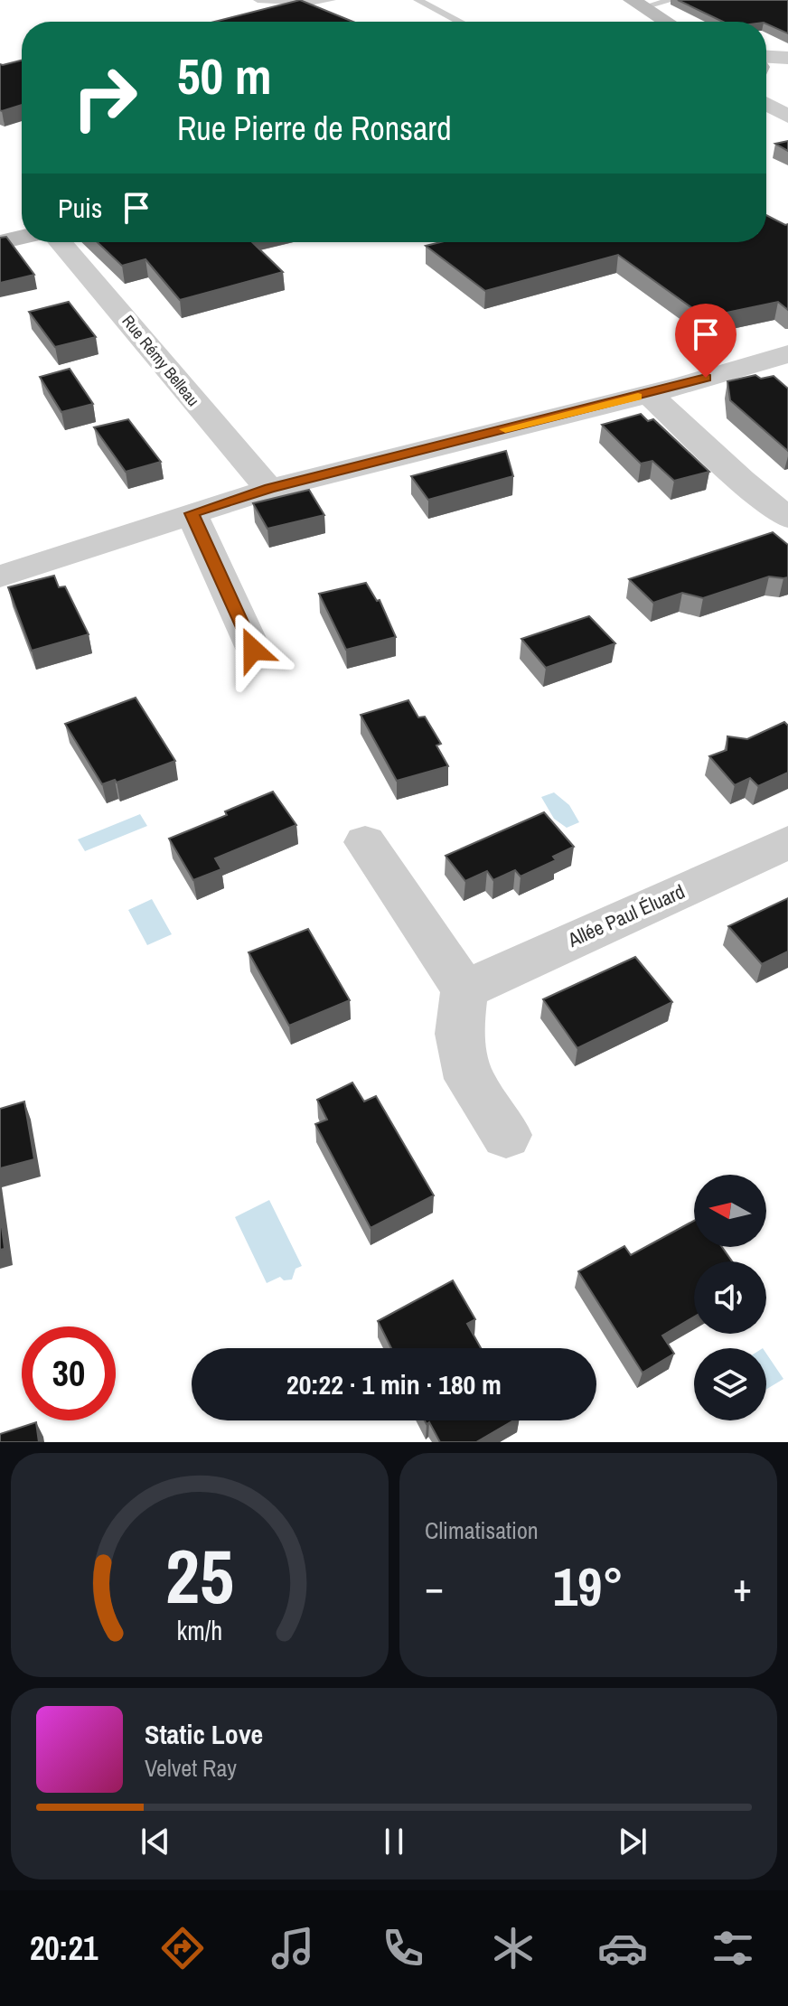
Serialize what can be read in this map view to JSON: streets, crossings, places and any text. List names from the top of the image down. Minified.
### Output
{"streets":{"street":["Rue Rémy Belleau","Allée Paul Éluard"]},"north":"left","page":{"turn":["50 m","Rue Pierre de Ronsard"],"then":"Puis","limit":"30","trip":"20:22 · 1 min · 180 m","tile":"Climatisation","heat":["−","19°","+"],"song":["Static Love","Velvet Ray"],"tabs":"20:21","gauge":["25","km/h"]}}
